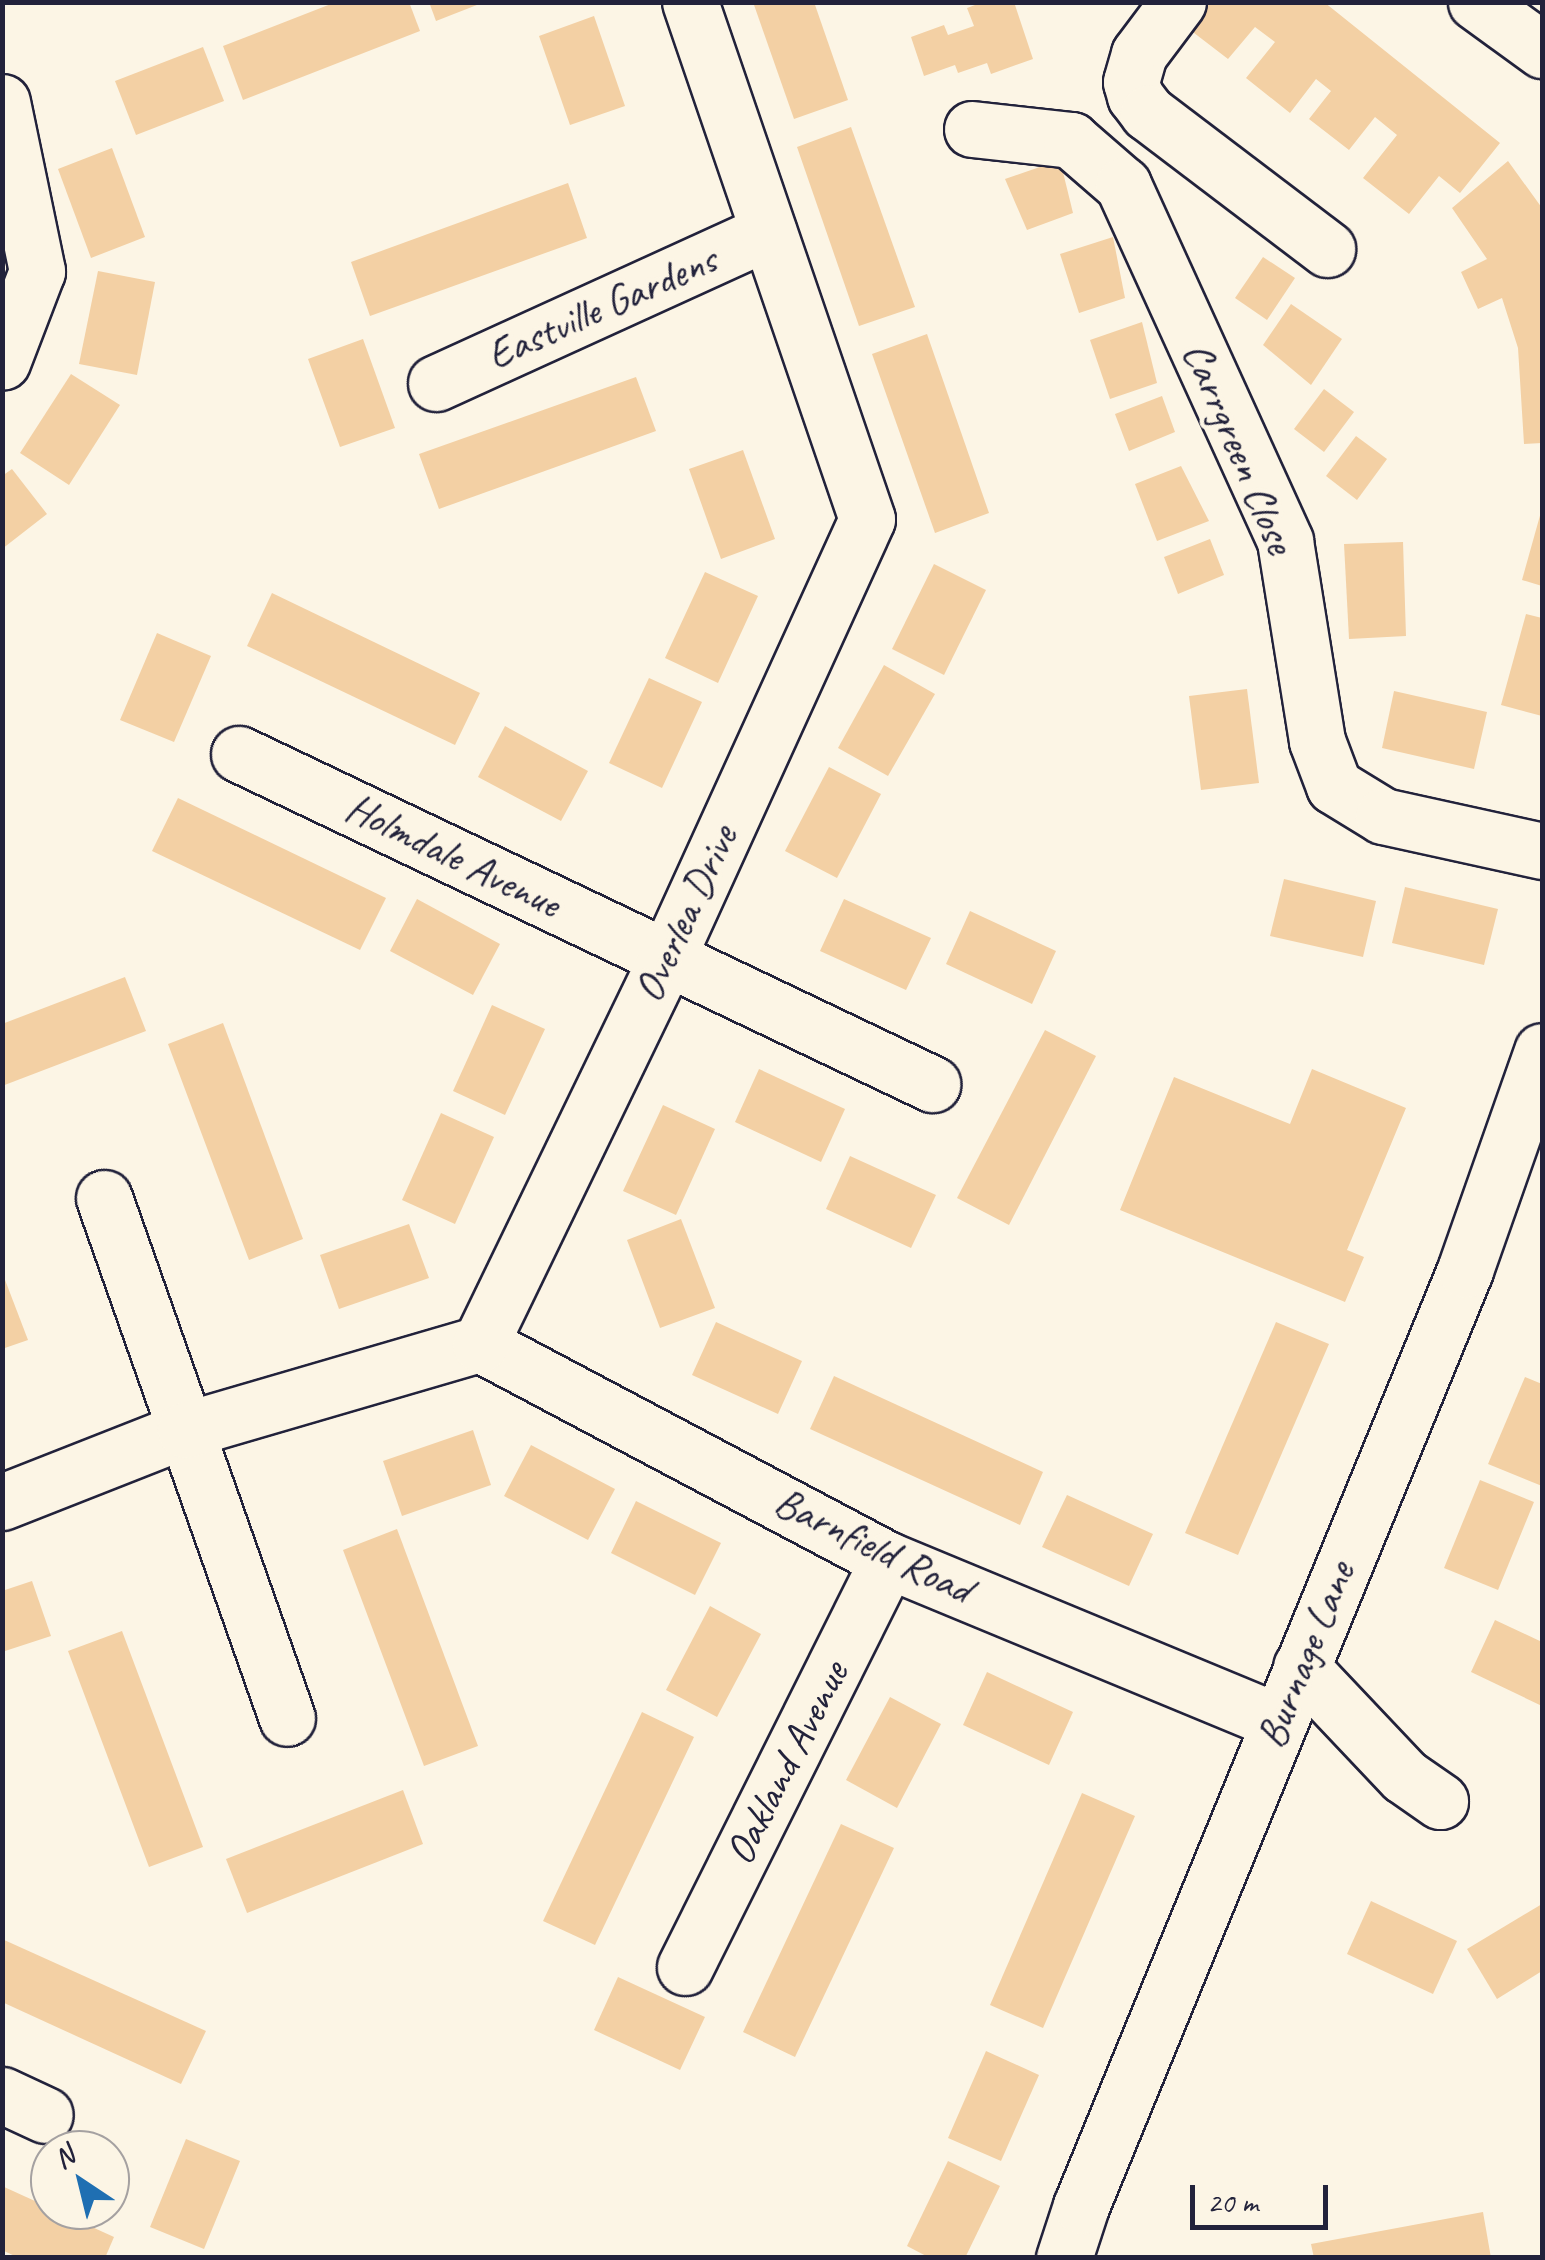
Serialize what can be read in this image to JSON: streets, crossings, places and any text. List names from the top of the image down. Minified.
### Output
{"streets":{"street":["Eastville Gardens","Carrgreen Close","Holmdale Avenue","Overlea Drive","Barnfield Road","Burnage Lane","Oakland Avenue"]},"crossings":[["Eastville Gardens","Overlea Drive"],["Holmdale Avenue","Overlea Drive"],["Overlea Drive","Barnfield Road"],["Barnfield Road","Burnage Lane"],["Barnfield Road","Oakland Avenue"]],"scale_bar":"20 m","north":"top left"}
